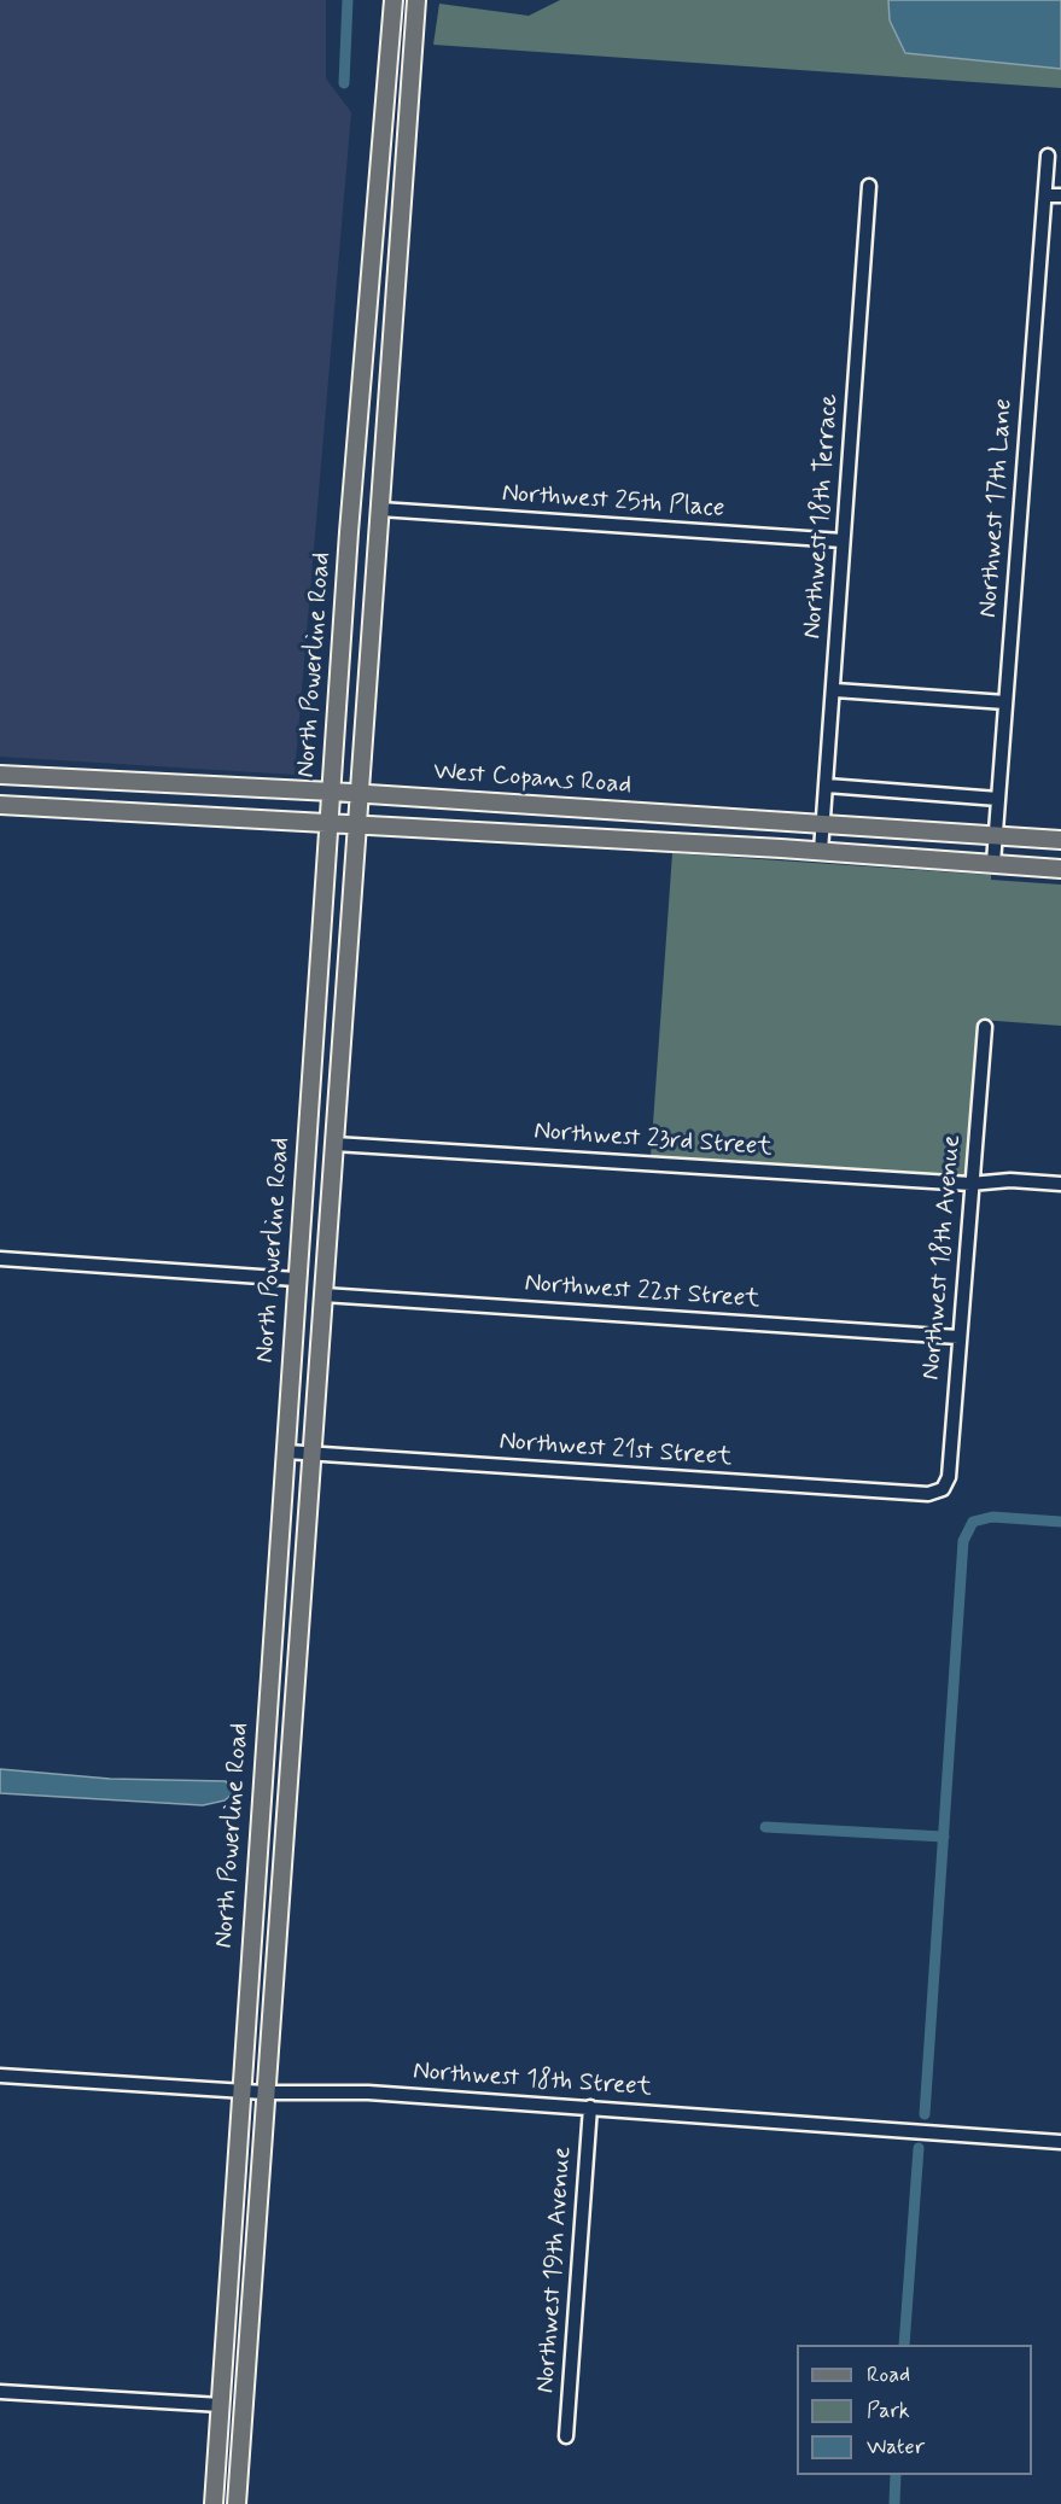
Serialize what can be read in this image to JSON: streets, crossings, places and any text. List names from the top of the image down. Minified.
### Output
{"streets":{"main road":["North Powerline Road","West Copans Road"],"street":["Northwest 25th Place","Northwest 17th Lane","Northwest 18th Terrace","Northwest 23rd Street","Northwest 18th Avenue","Northwest 22st Street","Northwest 21st Street","Northwest 18th Street","Northwest 19th Avenue"]},"crossings":[["Northwest 25th Place","Northwest 18th Terrace"],["Northwest 25th Place","North Powerline Road"],["Northwest 17th Lane","West Copans Road"],["Northwest 18th Terrace","West Copans Road"],["North Powerline Road","West Copans Road"],["North Powerline Road","Northwest 23rd Street"],["North Powerline Road","Northwest 22st Street"],["North Powerline Road","Northwest 21st Street"],["North Powerline Road","Northwest 18th Street"],["Northwest 23rd Street","Northwest 18th Avenue"],["Northwest 18th Avenue","Northwest 22st Street"],["Northwest 18th Avenue","Northwest 21st Street"],["Northwest 18th Street","Northwest 19th Avenue"]],"legend":["Road","Park","Water"]}
